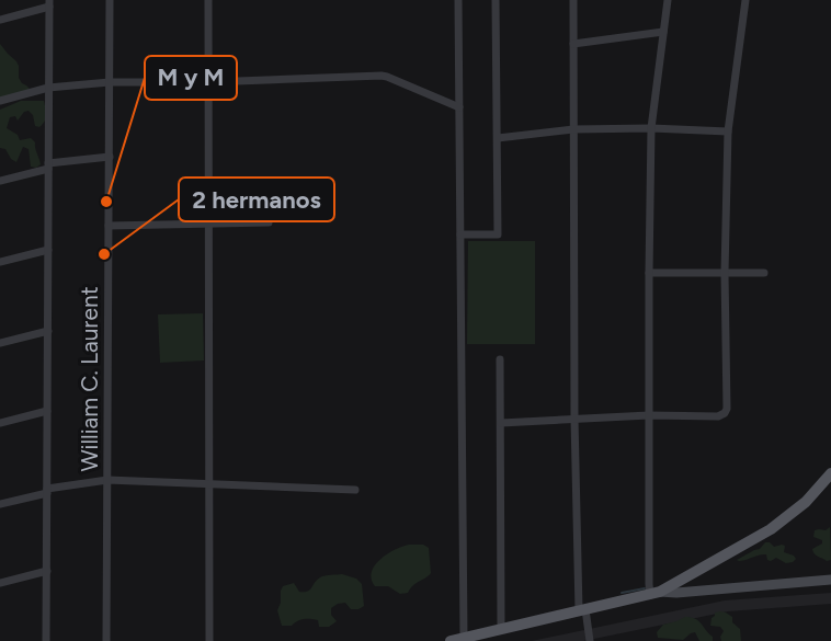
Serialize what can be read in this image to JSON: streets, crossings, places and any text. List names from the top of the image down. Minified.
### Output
{"streets":{"street":["William C. Laurent"]},"places":["M y M","2 hermanos"]}
